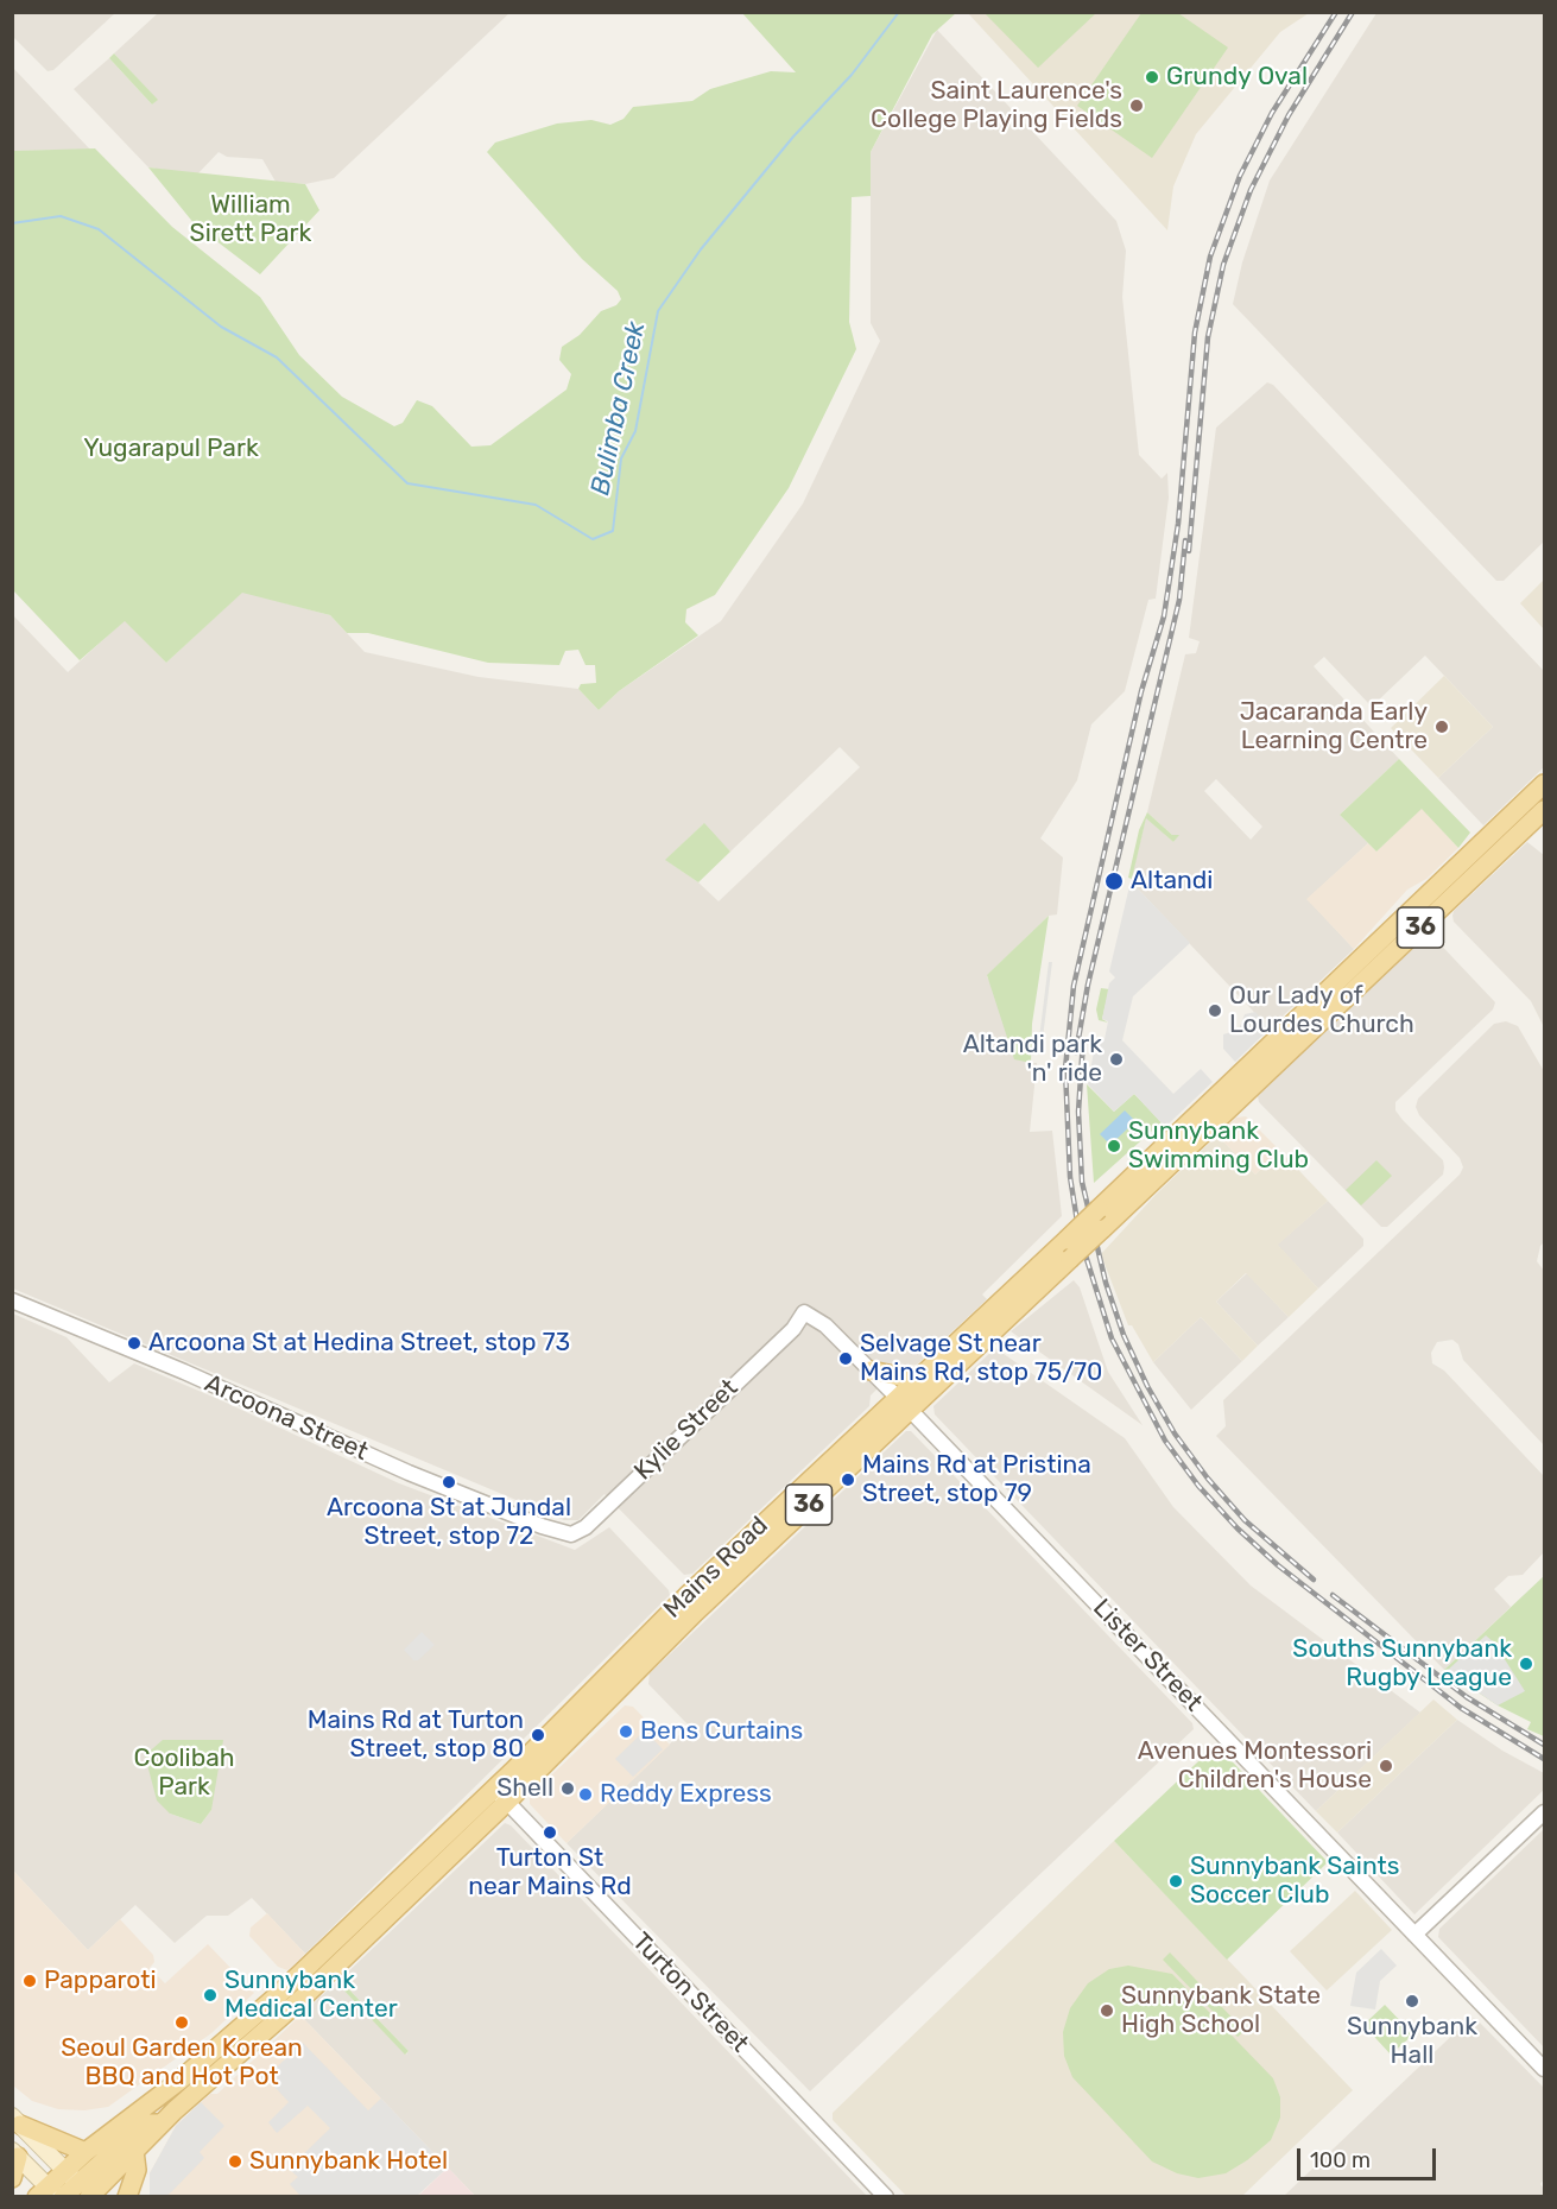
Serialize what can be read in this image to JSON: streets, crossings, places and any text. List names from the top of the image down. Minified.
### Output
{"streets":{"main road":["36","Mains Road"],"street":["Arcoona Street","Kylie Street","Lister Street","Turton Street"]},"crossings":[["Arcoona Street","Kylie Street"],["Kylie Street","Lister Street"],["Mains Road","Lister Street"],["Mains Road","Turton Street"]],"water":["Bulimba Creek"],"parks":["William Sirett Park","Yugarapul Park","Coolibah Park"],"places":["Grundy Oval","Saint Laurence's College Playing Fields","Jacaranda Early Learning Centre","Altandi","Our Lady of Lourdes Church","Altandi park 'n' ride","Sunnybank Swimming Club","Arcoona St at Hedina Street, stop 73","Selvage St near Mains Rd, stop 75/70","Mains Rd at Pristina Street, stop 79","Arcoona St at Jundal Street, stop 72","Souths Sunnybank Rugby League","Bens Curtains","Mains Rd at Turton Street, stop 80","Avenues Montessori Children's House","Shell","Reddy Express","Turton St near Mains Rd","Sunnybank Saints Soccer Club","Papparoti","Sunnybank Medical Center","Sunnybank Hall","Sunnybank State High School","Seoul Garden Korean BBQ and Hot Pot","Sunnybank Hotel"],"scale_bar":"100 m"}
